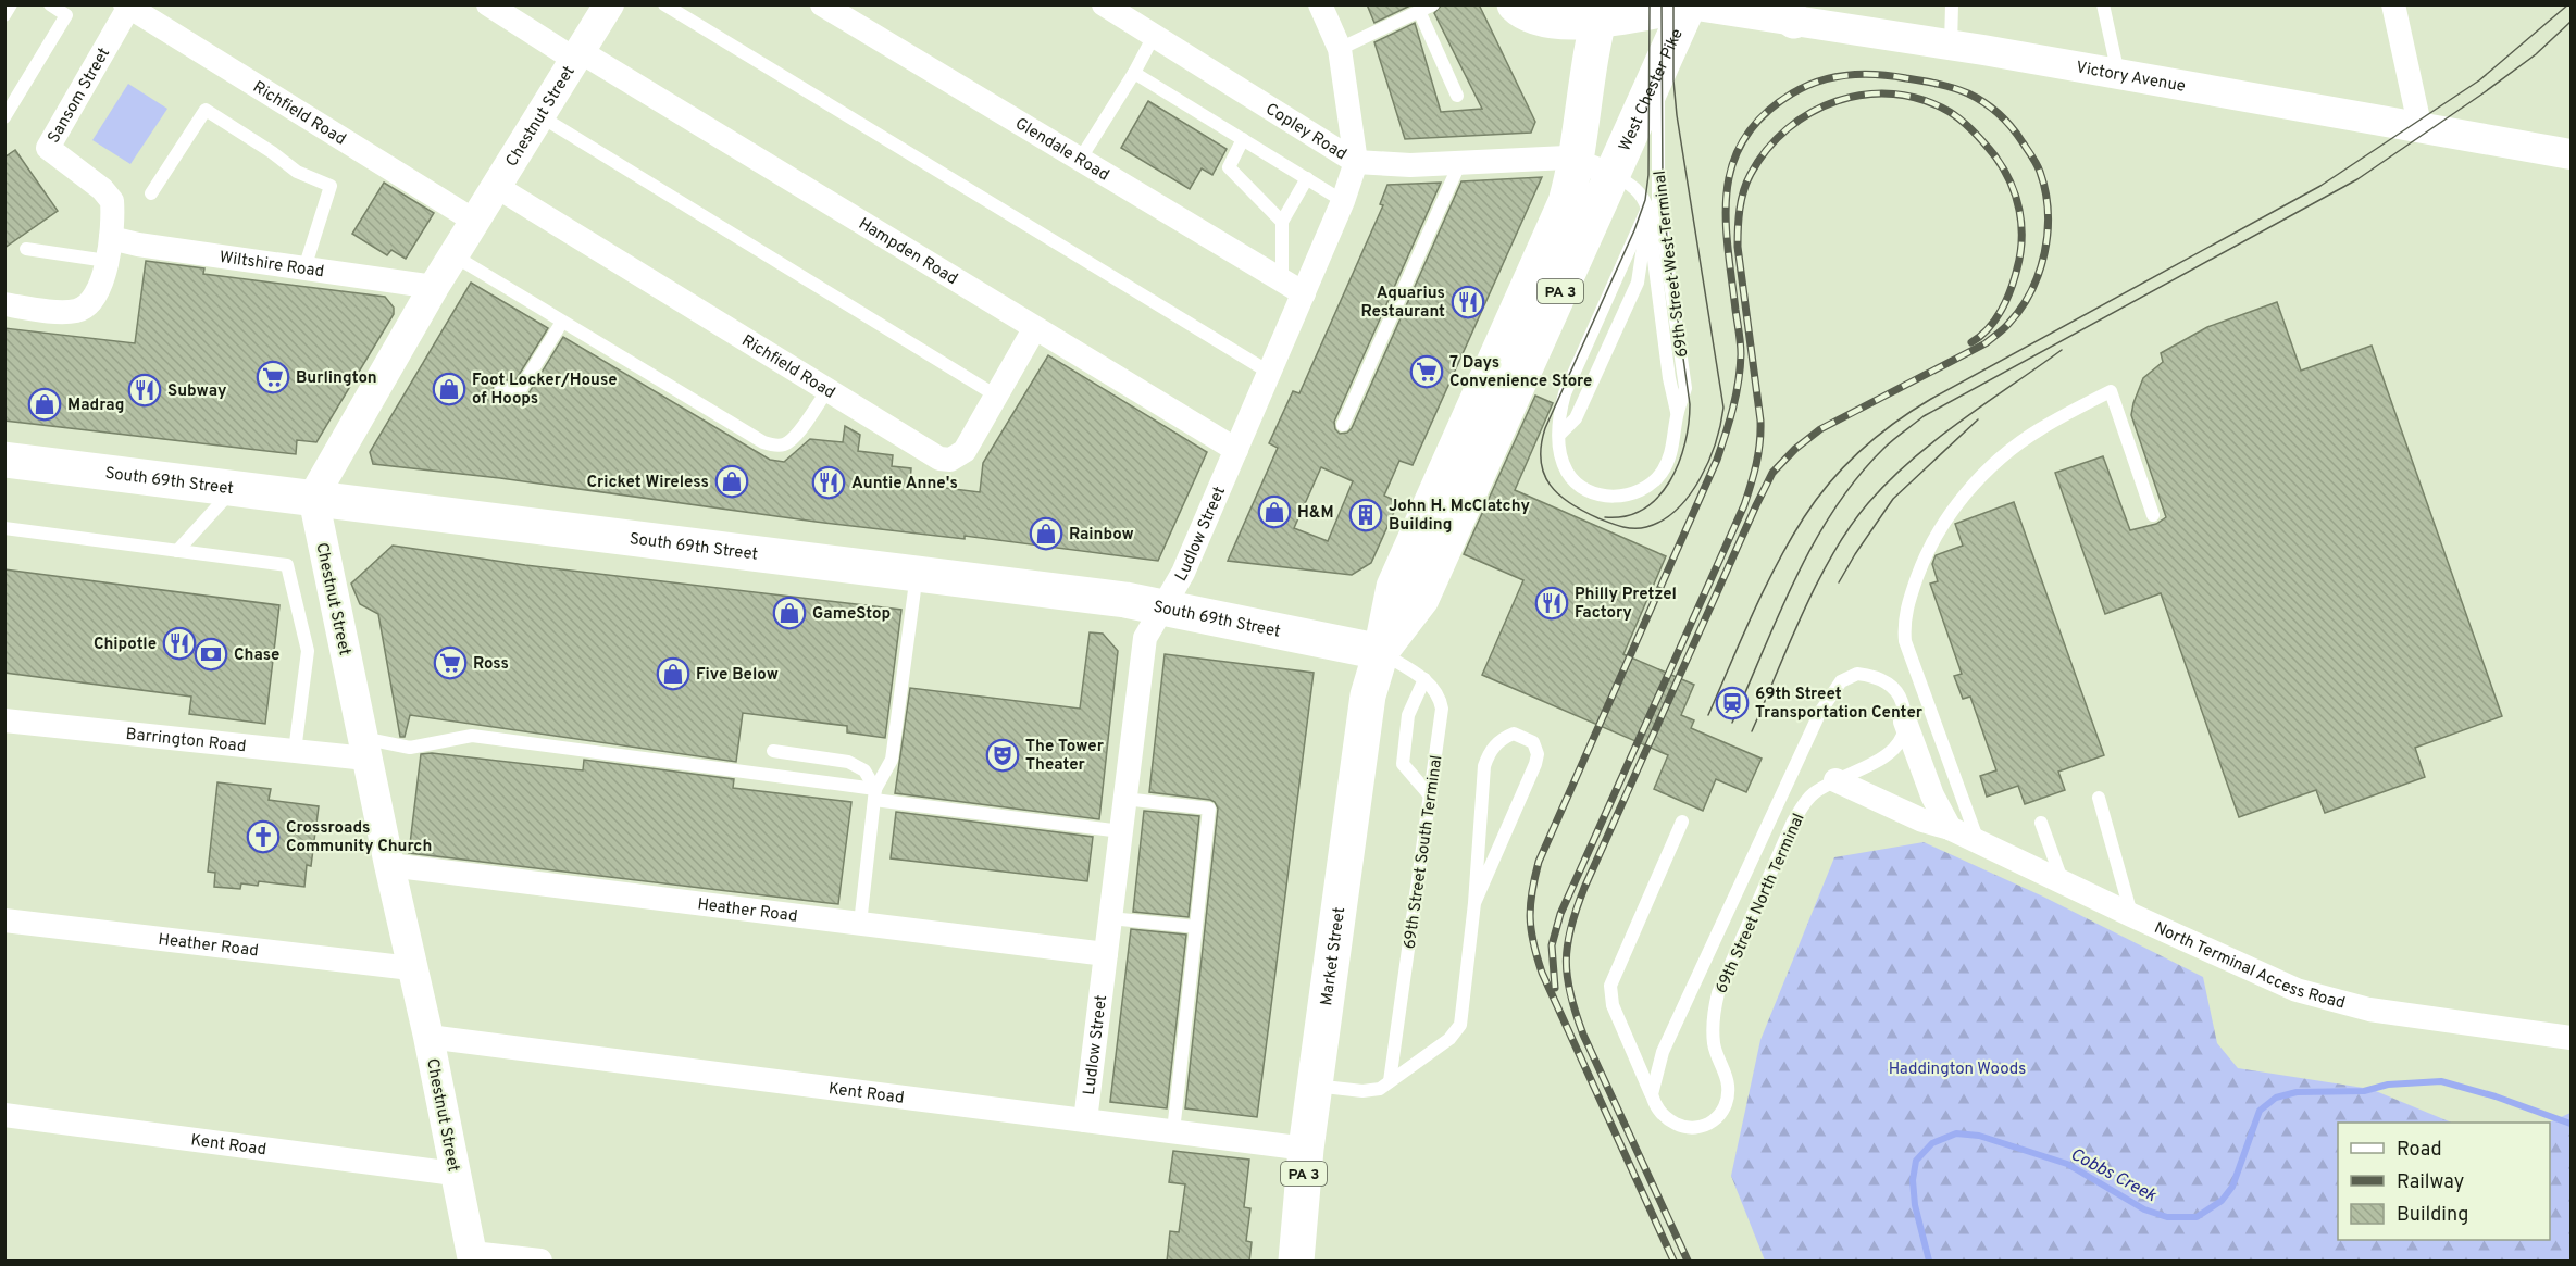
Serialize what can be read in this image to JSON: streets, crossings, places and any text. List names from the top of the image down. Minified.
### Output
{"streets":{"main road":["West Chester Pike","PA 3","South 69th Street","Market Street"],"street":["Victory Avenue","Sansom Street","Richfield Road","Chestnut Street","Copley Road","Glendale Road","Hampden Road","Wiltshire Road","Ludlow Street","Barrington Road","Heather Road","North Terminal Access Road","Kent Road"],"lane":["69th Street West Terminal","69th Street South Terminal","69th Street North Terminal"]},"crossings":[["Victory Avenue","West Chester Pike"],["West Chester Pike","Copley Road"],["West Chester Pike","69th Street West Terminal"],["West Chester Pike","Market Street"],["Sansom Street","Richfield Road"],["Sansom Street","Wiltshire Road"],["Richfield Road","Chestnut Street"],["Richfield Road","Hampden Road"],["Chestnut Street","Hampden Road"],["Chestnut Street","Wiltshire Road"],["Chestnut Street","South 69th Street"],["Chestnut Street","Barrington Road"],["Chestnut Street","Heather Road"],["Chestnut Street","Kent Road"],["Copley Road","69th Street West Terminal"],["Copley Road","PA 3"],["Copley Road","Ludlow Street"],["Copley Road","Market Street"],["Glendale Road","Ludlow Street"],["Hampden Road","Ludlow Street"],["69th Street West Terminal","Market Street"],["PA 3","Market Street"],["South 69th Street","Ludlow Street"],["South 69th Street","69th Street South Terminal"],["South 69th Street","Market Street"],["Ludlow Street","Heather Road"],["Ludlow Street","Kent Road"],["69th Street South Terminal","Market Street"],["69th Street North Terminal","North Terminal Access Road"],["Market Street","Kent Road"]],"water":["Cobbs Creek"],"parks":["Haddington Woods"],"places":{"restaurant":["Aquarius Restaurant","Subway","Auntie Anne's","Philly Pretzel Factory","Chipotle"],"supermarket":["7 Days Convenience Store","Burlington","Ross"],"shop":["Foot Locker/House of Hoops","Madrag","Cricket Wireless","H&M","Rainbow","GameStop","Five Below"],"building":["John H. McClatchy Building"],"bank":["Chase"],"station":["69th Street Transportation Center"],"theatre":["The Tower Theater"],"church":["Crossroads Community Church"]},"legend":["Road","Railway","Building"]}
